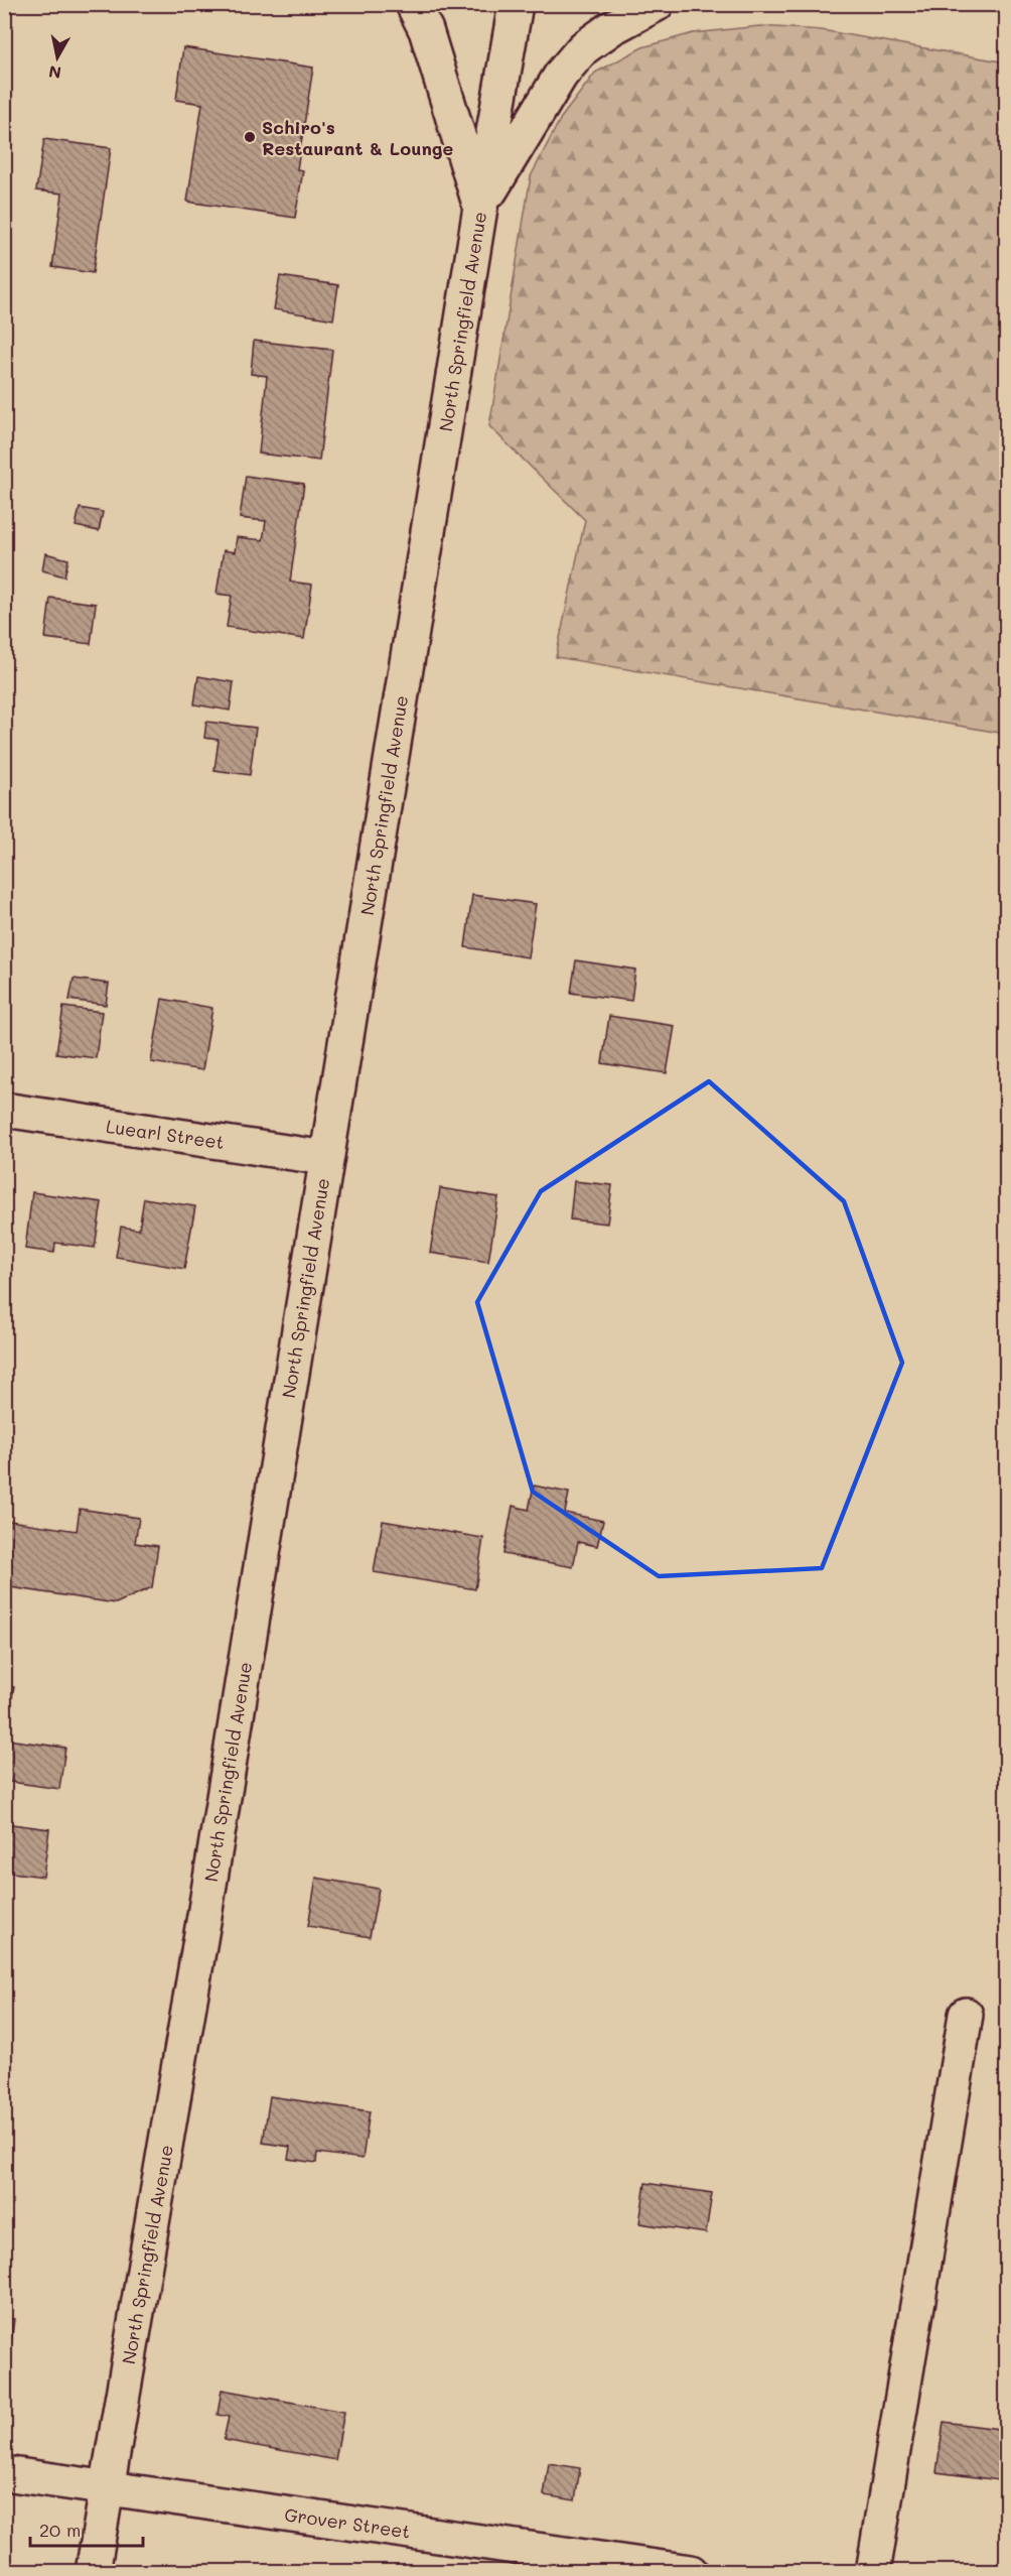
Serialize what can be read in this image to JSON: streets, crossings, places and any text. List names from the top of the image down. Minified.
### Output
{"streets":{"main road":["North Springfield Avenue","Luearl Street","Grover Street"]},"crossings":[["North Springfield Avenue","Luearl Street"],["North Springfield Avenue","Grover Street"]],"places":["Schiro's Restaurant & Lounge"],"scale_bar":"20 m","north":"bottom"}
